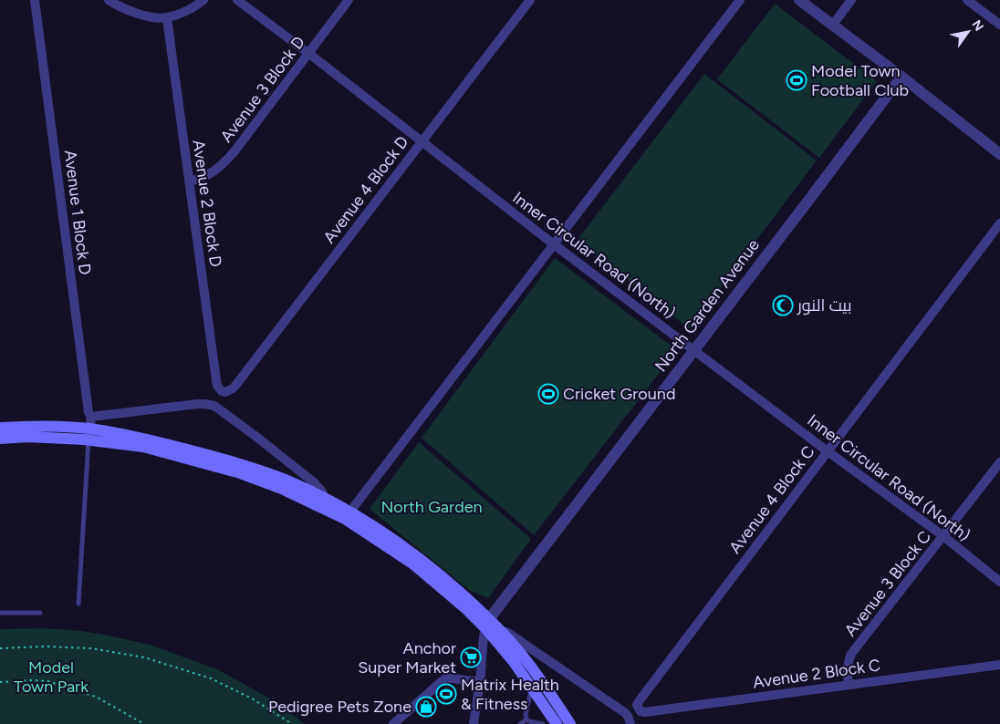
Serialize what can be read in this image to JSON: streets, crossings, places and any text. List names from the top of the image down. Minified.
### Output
{"streets":{"street":["Avenue 3 Block D","Avenue 4 Block D","Avenue 2 Block D","Avenue 1 Block D","Inner Circular Road (North)","North Garden Avenue","Avenue 4 Block C","Avenue 3 Block C","Avenue 2 Block C"]},"crossings":[["Avenue 3 Block D","Avenue 2 Block D"],["Avenue 3 Block D","Inner Circular Road (North)"],["Avenue 4 Block D","Avenue 2 Block D"],["Avenue 4 Block D","Inner Circular Road (North)"],["Inner Circular Road (North)","North Garden Avenue"],["Inner Circular Road (North)","Avenue 4 Block C"],["Inner Circular Road (North)","Avenue 3 Block C"],["Avenue 4 Block C","Avenue 2 Block C"],["Avenue 3 Block C","Avenue 2 Block C"]],"parks":["North Garden","Model Town Park"],"places":{"sports":["Model Town Football Club","Cricket Ground","Matrix Health & Fitness"],"mosque":["بیت النور"],"supermarket":["Anchor Super Market"],"shop":["Pedigree Pets Zone"]},"north":"top right"}
